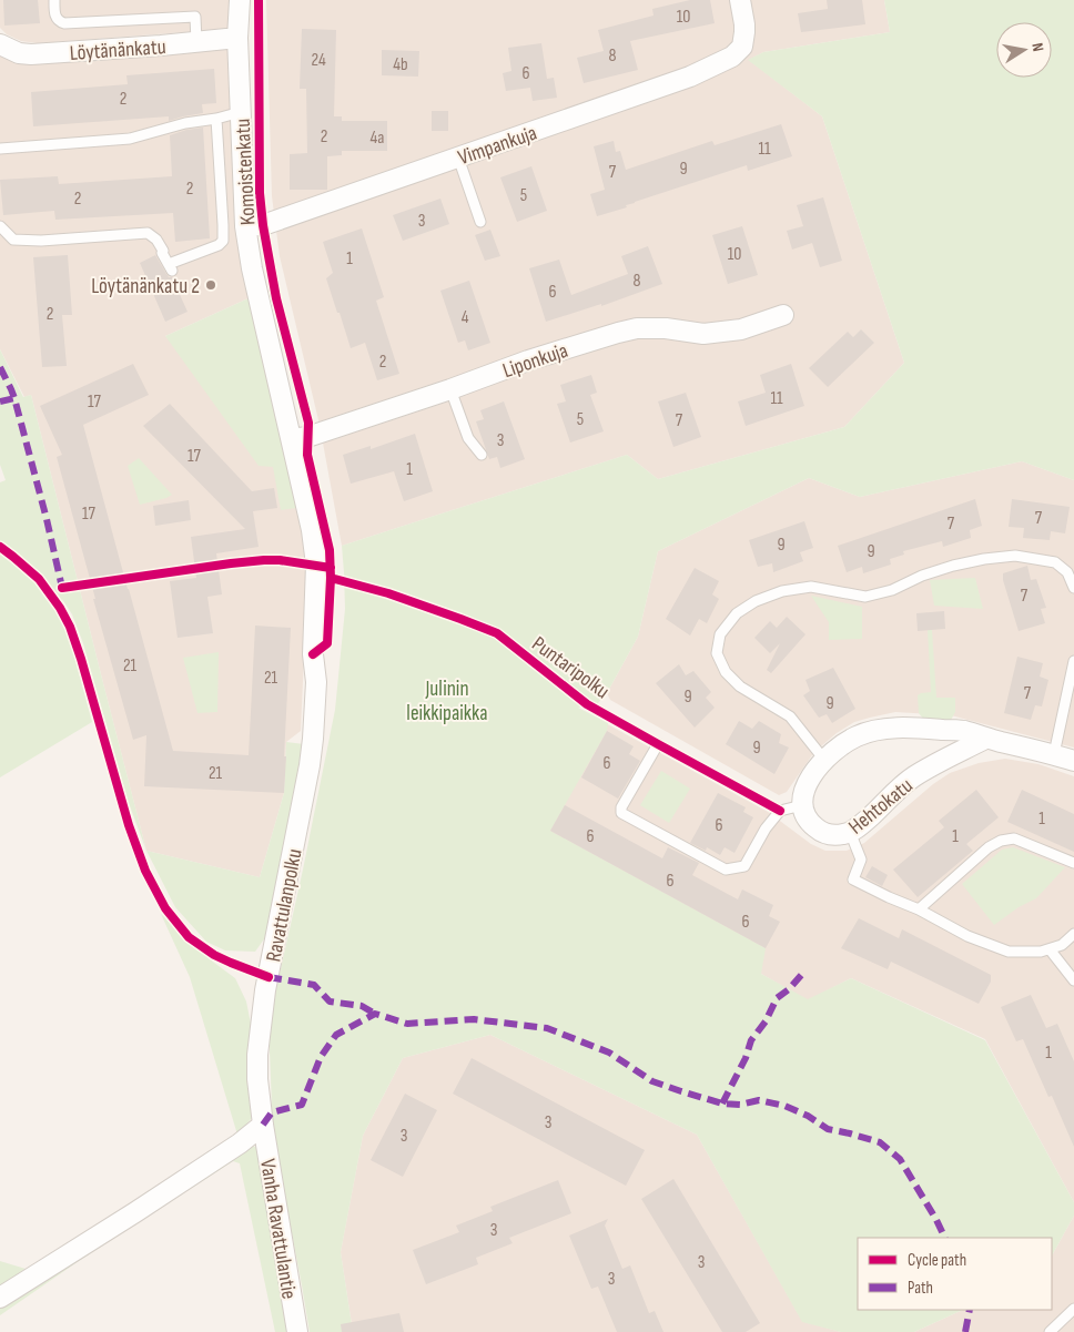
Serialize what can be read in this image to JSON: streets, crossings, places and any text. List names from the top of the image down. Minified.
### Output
{"streets":{"street":["Löytänänkatu","Vimpankuja","Komoistenkatu","Liponkuja","Hehtokatu","Ravattulanpolku","Vanha Ravattulantie"],"cycle path":["Puntaripolku"]},"crossings":[["Löytänänkatu","Komoistenkatu"],["Vimpankuja","Komoistenkatu"],["Komoistenkatu","Liponkuja"],["Komoistenkatu","Ravattulanpolku"],["Liponkuja","Ravattulanpolku"],["Ravattulanpolku","Vanha Ravattulantie"]],"parks":["Julinin leikkipaikka"],"places":["Löytänänkatu 2"],"house_numbers":["10","8","24","4b","6","2","2","4a","11","9","7","2","5","2","3","10","1","8","6","2","4","2","11","17","5","7","3","17","1","17","7","7","9","9","7","21","21","7","9","9","9","6","21","1","6","6","1","6","6","1","3","3","3","3","3"],"legend":["Cycle path","Path"],"north":"right"}
